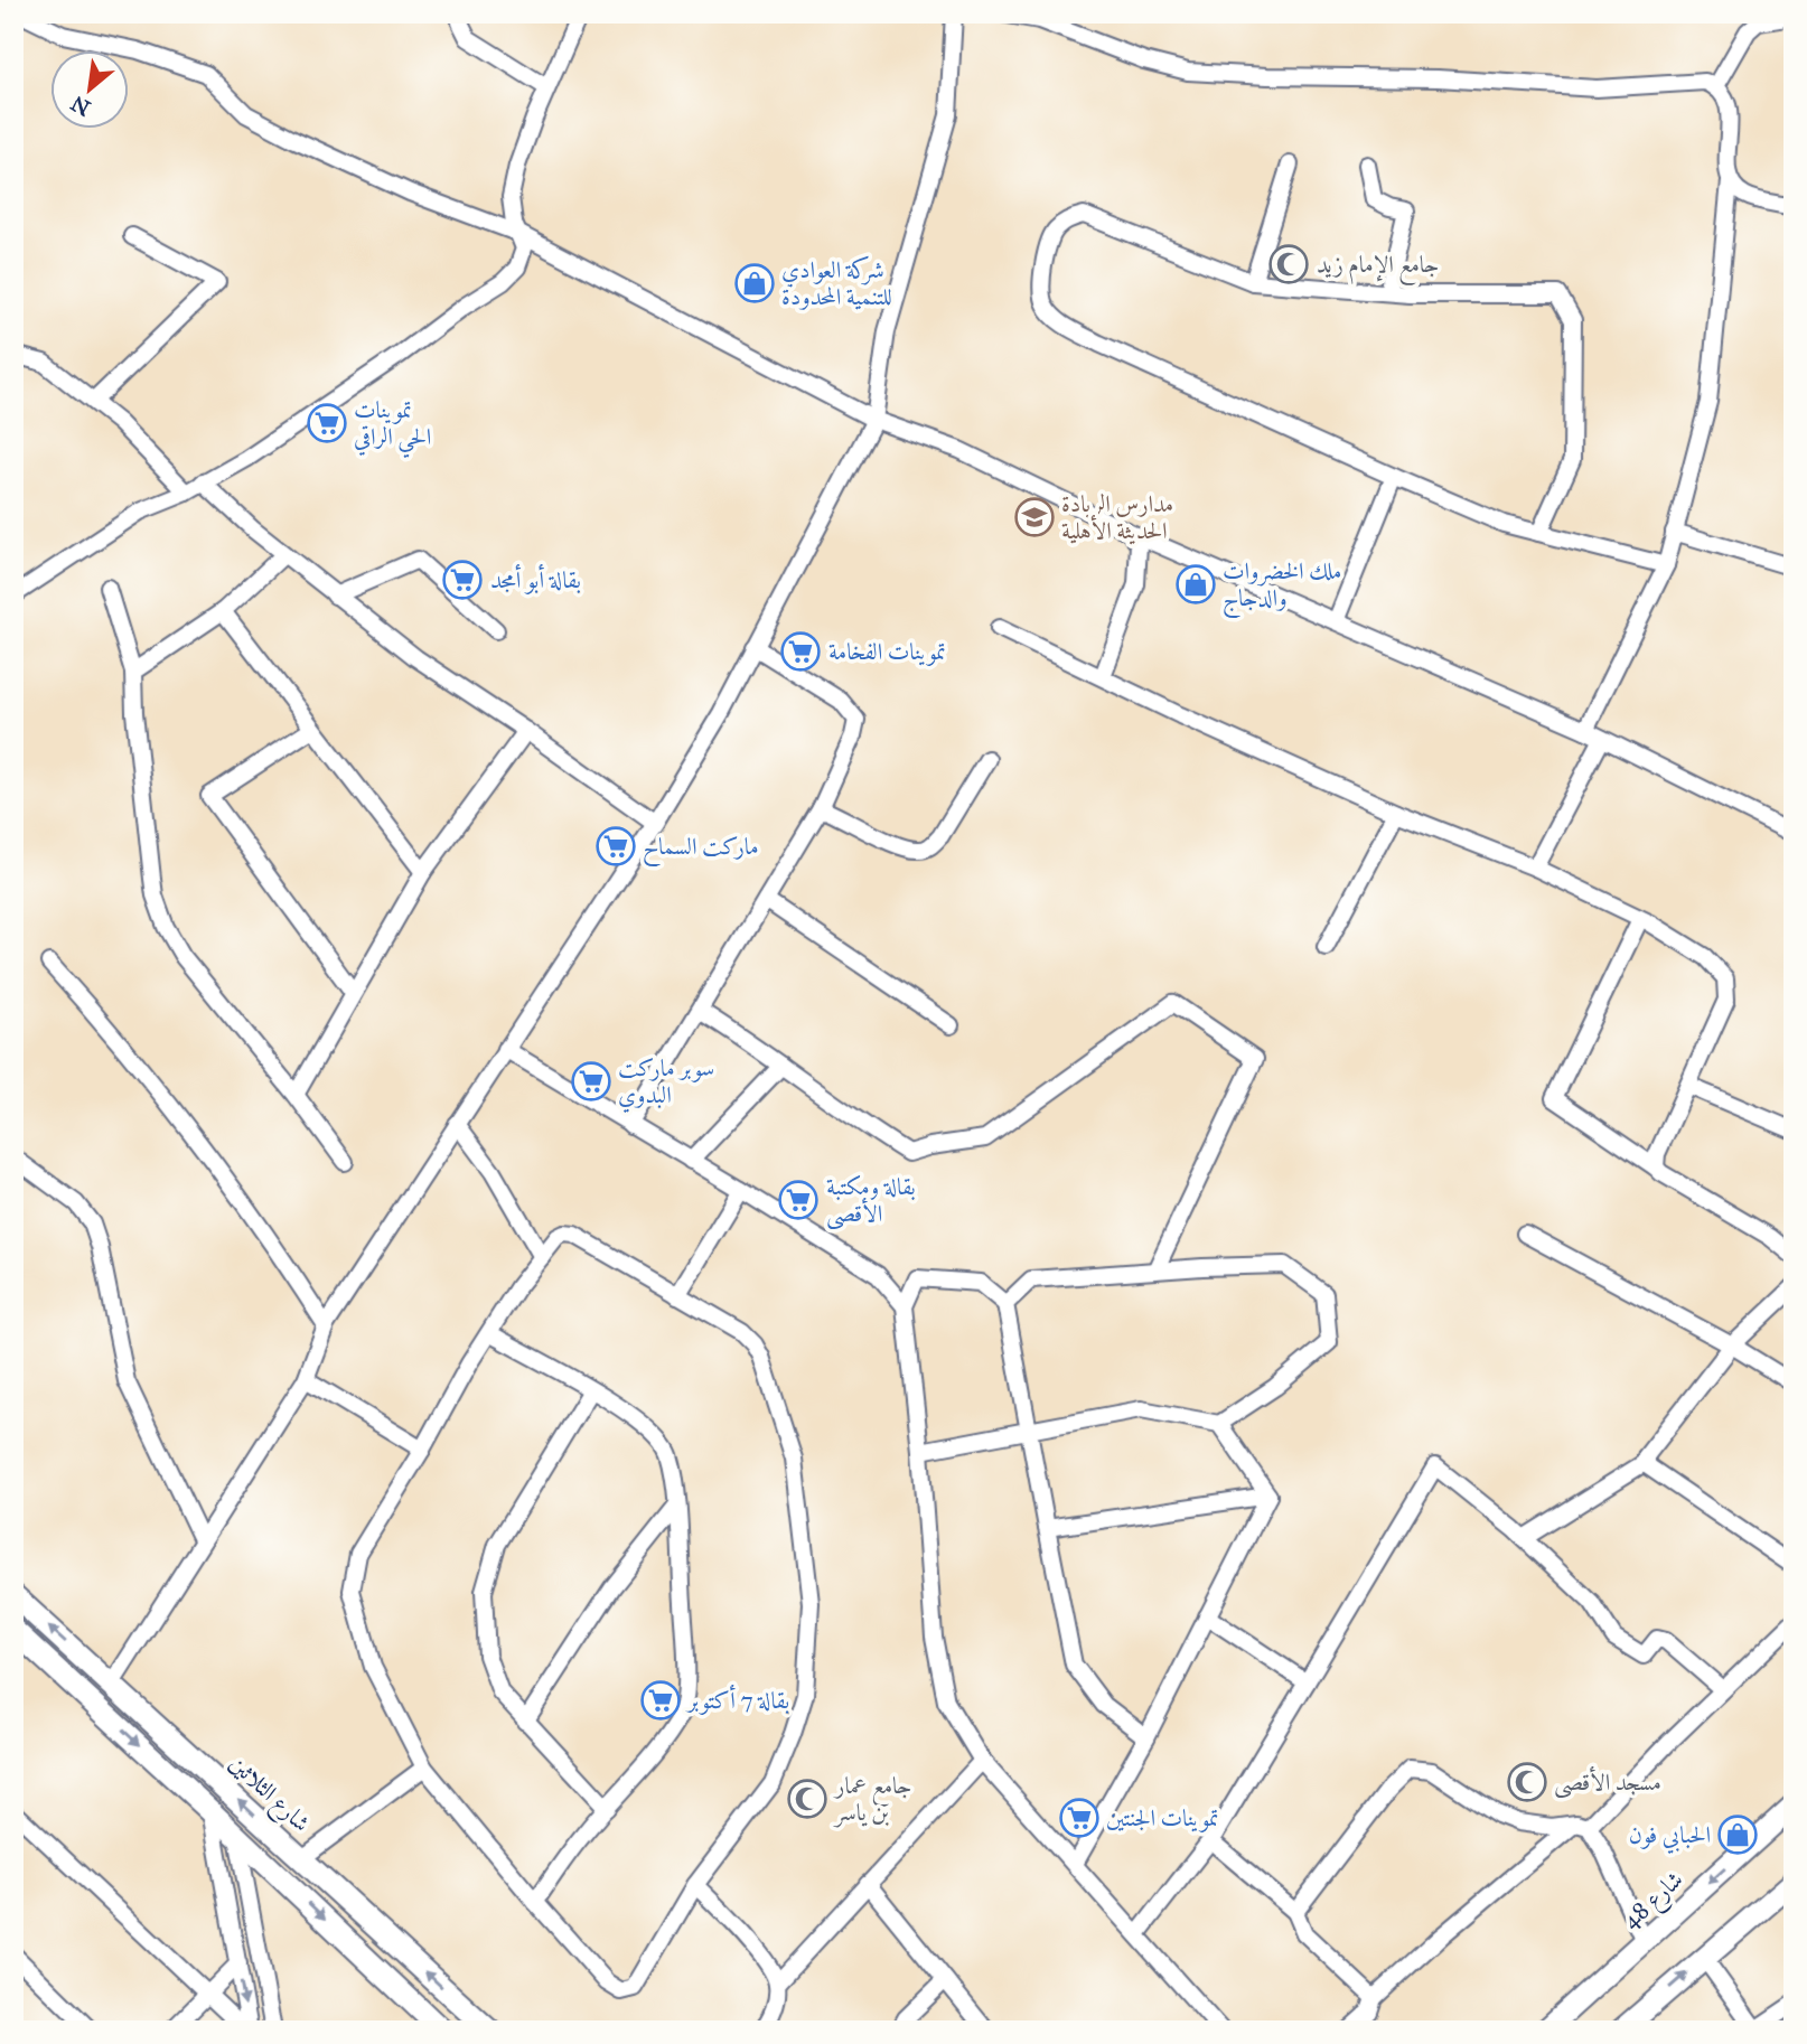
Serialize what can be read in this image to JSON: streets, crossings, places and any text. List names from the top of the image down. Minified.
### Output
{"streets":{"street":["شارع الثلاثين","شارع 48"]},"places":{"mosque":["جامع الإمام زيد","مسجد الأقصى","جامع عمار بن ياسر"],"shop":["شركة العوادي للتنمية المحدودة","ملك الخضروات والدجاج","الحبابي فون"],"supermarket":["تموينات الحي الراقي","بقالة أبو أمجد","تموينات الفخامة","ماركت السماح","سوبر ماركت البدوي","بقالة ومكتبة الأقصى","بقالة 7 أكتوبر","تموينات الجنتين"],"school or university":["مدارس الريادة الحديثة الأهلية"]},"north":"bottom left"}
